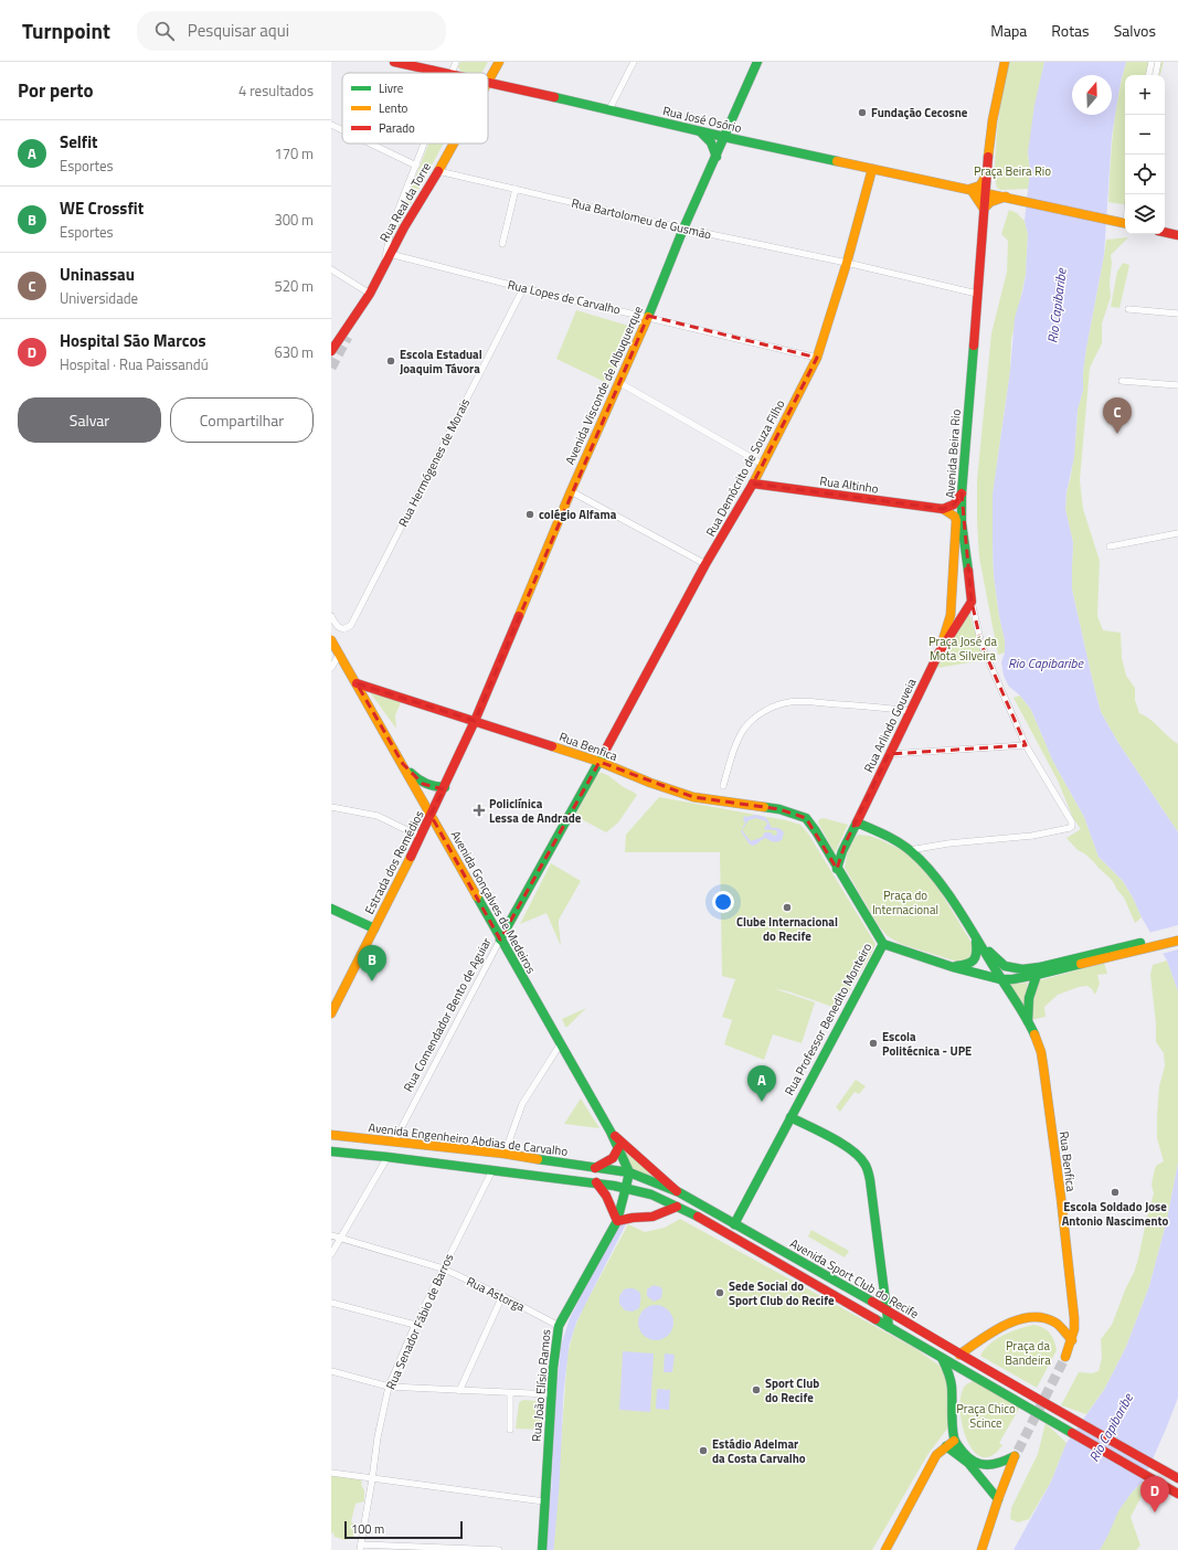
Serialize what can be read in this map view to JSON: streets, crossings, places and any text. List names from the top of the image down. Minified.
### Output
{"streets":{"main road":["Rua José Osório","Rua Real da Torre","Avenida Visconde de Albuquerque","Avenida Beira Rio","Rua Demócrito de Souza Filho","Rua Altinho","Rua Arlindo Gouveia","Rua Benfica","Estrada dos Remédios","Avenida Gonçalves de Medeiros","Rua Comendador Bento de Aguiar","Rua Professor Benedito Monteiro","Avenida Engenheiro Abdias de Carvalho","Avenida Sport Club do Recife","Rua João Elísio Ramos"],"street":["Rua Bartolomeu de Gusmão","Rua Lopes de Carvalho","Rua Hermógenes de Morais","Rua Astorga","Rua Senador Fábio de Barros"]},"crossings":[["Rua José Osório","Rua Real da Torre"],["Rua José Osório","Avenida Visconde de Albuquerque"],["Rua José Osório","Avenida Beira Rio"],["Rua José Osório","Rua Demócrito de Souza Filho"],["Rua Real da Torre","Rua Bartolomeu de Gusmão"],["Rua Real da Torre","Rua Lopes de Carvalho"],["Rua Bartolomeu de Gusmão","Avenida Visconde de Albuquerque"],["Rua Bartolomeu de Gusmão","Avenida Beira Rio"],["Rua Bartolomeu de Gusmão","Rua Demócrito de Souza Filho"],["Rua Lopes de Carvalho","Avenida Visconde de Albuquerque"],["Rua Lopes de Carvalho","Rua Hermógenes de Morais"],["Rua Lopes de Carvalho","Rua Demócrito de Souza Filho"],["Avenida Visconde de Albuquerque","Rua Benfica"],["Avenida Visconde de Albuquerque","Estrada dos Remédios"],["Avenida Beira Rio","Rua Arlindo Gouveia"],["Avenida Beira Rio","Rua Benfica"],["Rua Demócrito de Souza Filho","Rua Altinho"],["Rua Demócrito de Souza Filho","Rua Benfica"],["Rua Demócrito de Souza Filho","Rua Comendador Bento de Aguiar"],["Rua Altinho","Rua Arlindo Gouveia"],["Rua Arlindo Gouveia","Rua Benfica"],["Rua Benfica","Estrada dos Remédios"],["Rua Benfica","Avenida Gonçalves de Medeiros"],["Rua Benfica","Rua Comendador Bento de Aguiar"],["Rua Benfica","Rua Professor Benedito Monteiro"],["Estrada dos Remédios","Avenida Gonçalves de Medeiros"],["Avenida Gonçalves de Medeiros","Rua Comendador Bento de Aguiar"],["Avenida Gonçalves de Medeiros","Avenida Engenheiro Abdias de Carvalho"],["Avenida Gonçalves de Medeiros","Avenida Sport Club do Recife"],["Rua Comendador Bento de Aguiar","Avenida Engenheiro Abdias de Carvalho"],["Rua Professor Benedito Monteiro","Avenida Sport Club do Recife"],["Avenida Engenheiro Abdias de Carvalho","Avenida Sport Club do Recife"],["Avenida Sport Club do Recife","Rua João Elísio Ramos"],["Rua Astorga","Rua Senador Fábio de Barros"],["Rua Astorga","Rua João Elísio Ramos"]],"water":["Rio Capibaribe"],"parks":["Praça Beira Rio","Praça José da Mota Silveira","Praça do Internacional","Praça da Bandeira","Praça Chico Scince"],"places":{"other":["Fundação Cecosne","Escola Estadual Joaquim Távora","colégio Alfama","Clube Internacional do Recife","Escola Politécnica - UPE","Escola Soldado Jose Antonio Nascimento","Sede Social do Sport Club do Recife","Sport Club do Recife","Estádio Adelmar da Costa Carvalho"],"health":["Policlínica Lessa de Andrade"]},"legend":["Livre","Lento","Parado"],"scale_bar":"100 m","north":"top","page":{"header":"Turnpoint","search":"Pesquisar aqui","nav":["Mapa","Rotas","Salvos"],"heading":["Por perto","4 resultados"],"map_buttons":["+","−"],"list":[{"mark":"A","name":"Selfit","note":"Esportes","value":"170 m"},{"mark":"B","name":"WE Crossfit","note":"Esportes","value":"300 m"},{"mark":"C","name":"Uninassau","note":"Universidade","value":"520 m"},{"mark":"D","name":"Hospital São Marcos","note":"Hospital · Rua Paissandú","value":"630 m"}],"buttons":["Salvar","Compartilhar"],"pins":["C","B","A","D"],"scale":"100 m"}}
